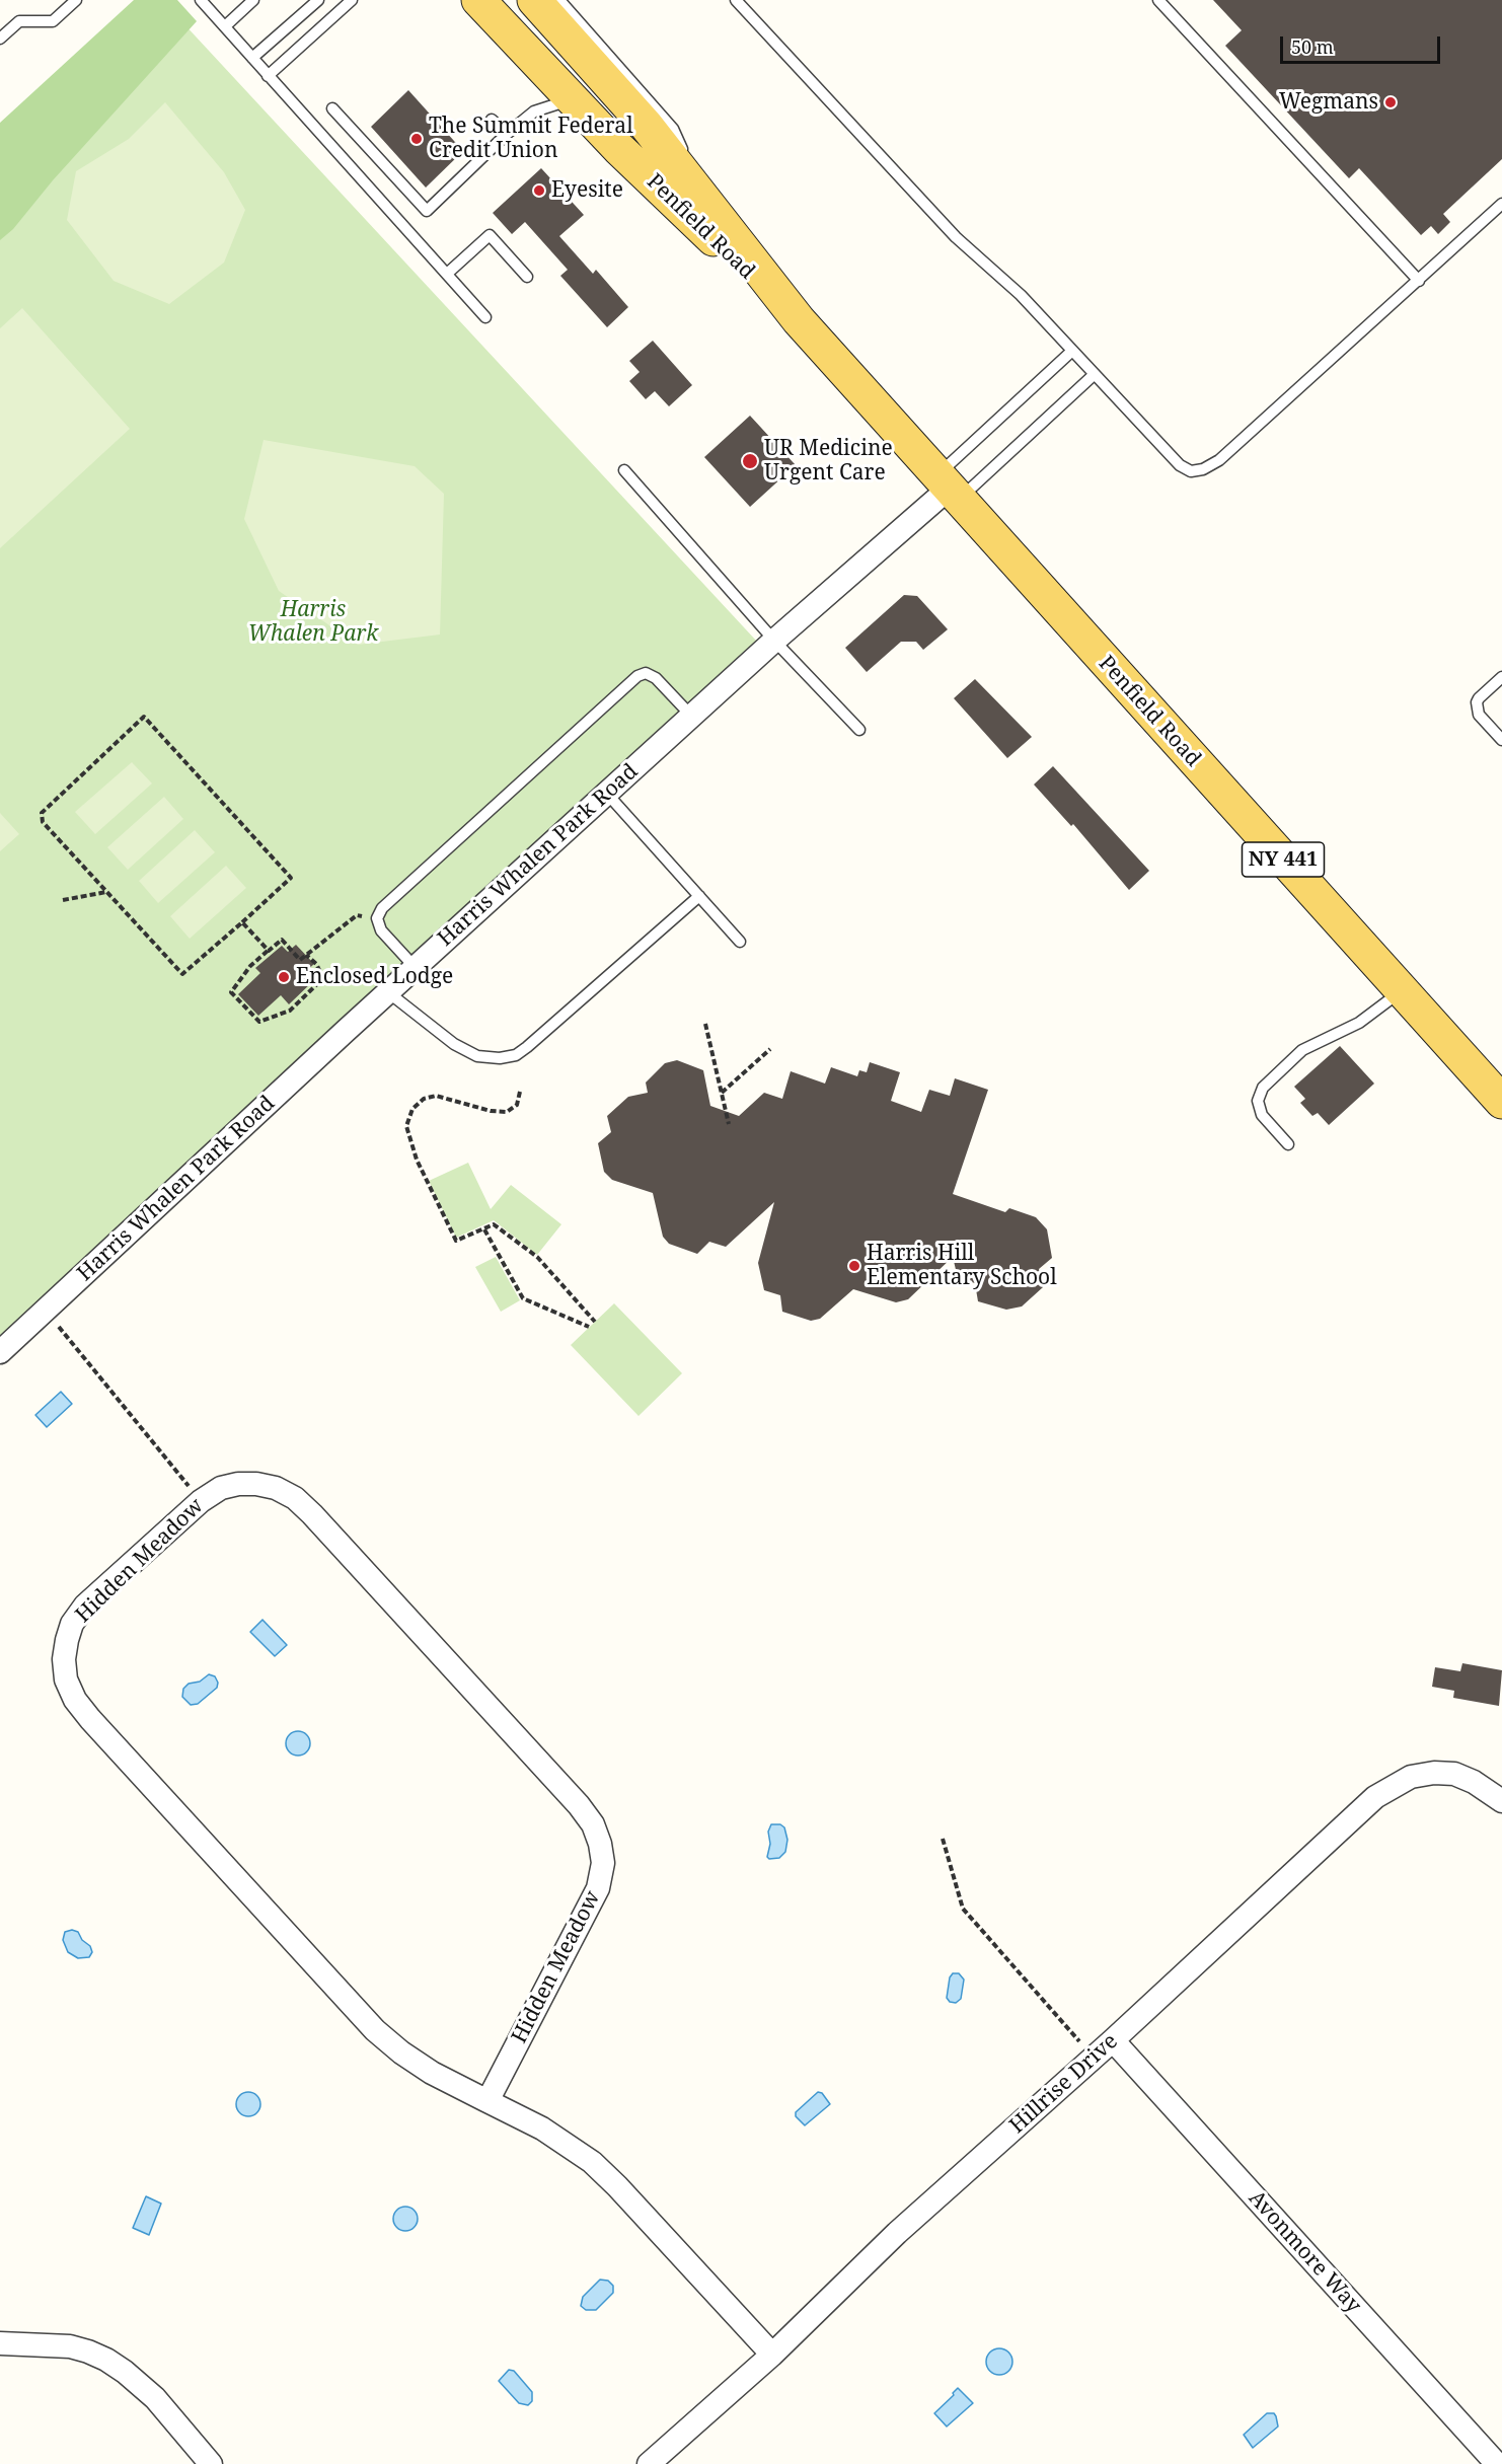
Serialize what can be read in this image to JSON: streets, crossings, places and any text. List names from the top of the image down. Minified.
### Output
{"streets":{"main road":["Penfield Road","NY 441"],"street":["Harris Whalen Park Road","Hidden Meadow","Hillrise Drive","Avonmore Way"]},"crossings":[["Penfield Road","Harris Whalen Park Road"],["Hidden Meadow","Hillrise Drive"],["Hillrise Drive","Avonmore Way"]],"parks":["Harris Whalen Park"],"places":["Wegmans","The Summit Federal Credit Union","Eyesite","UR Medicine Urgent Care","Enclosed Lodge","Harris Hill Elementary School"],"scale_bar":"50 m"}
